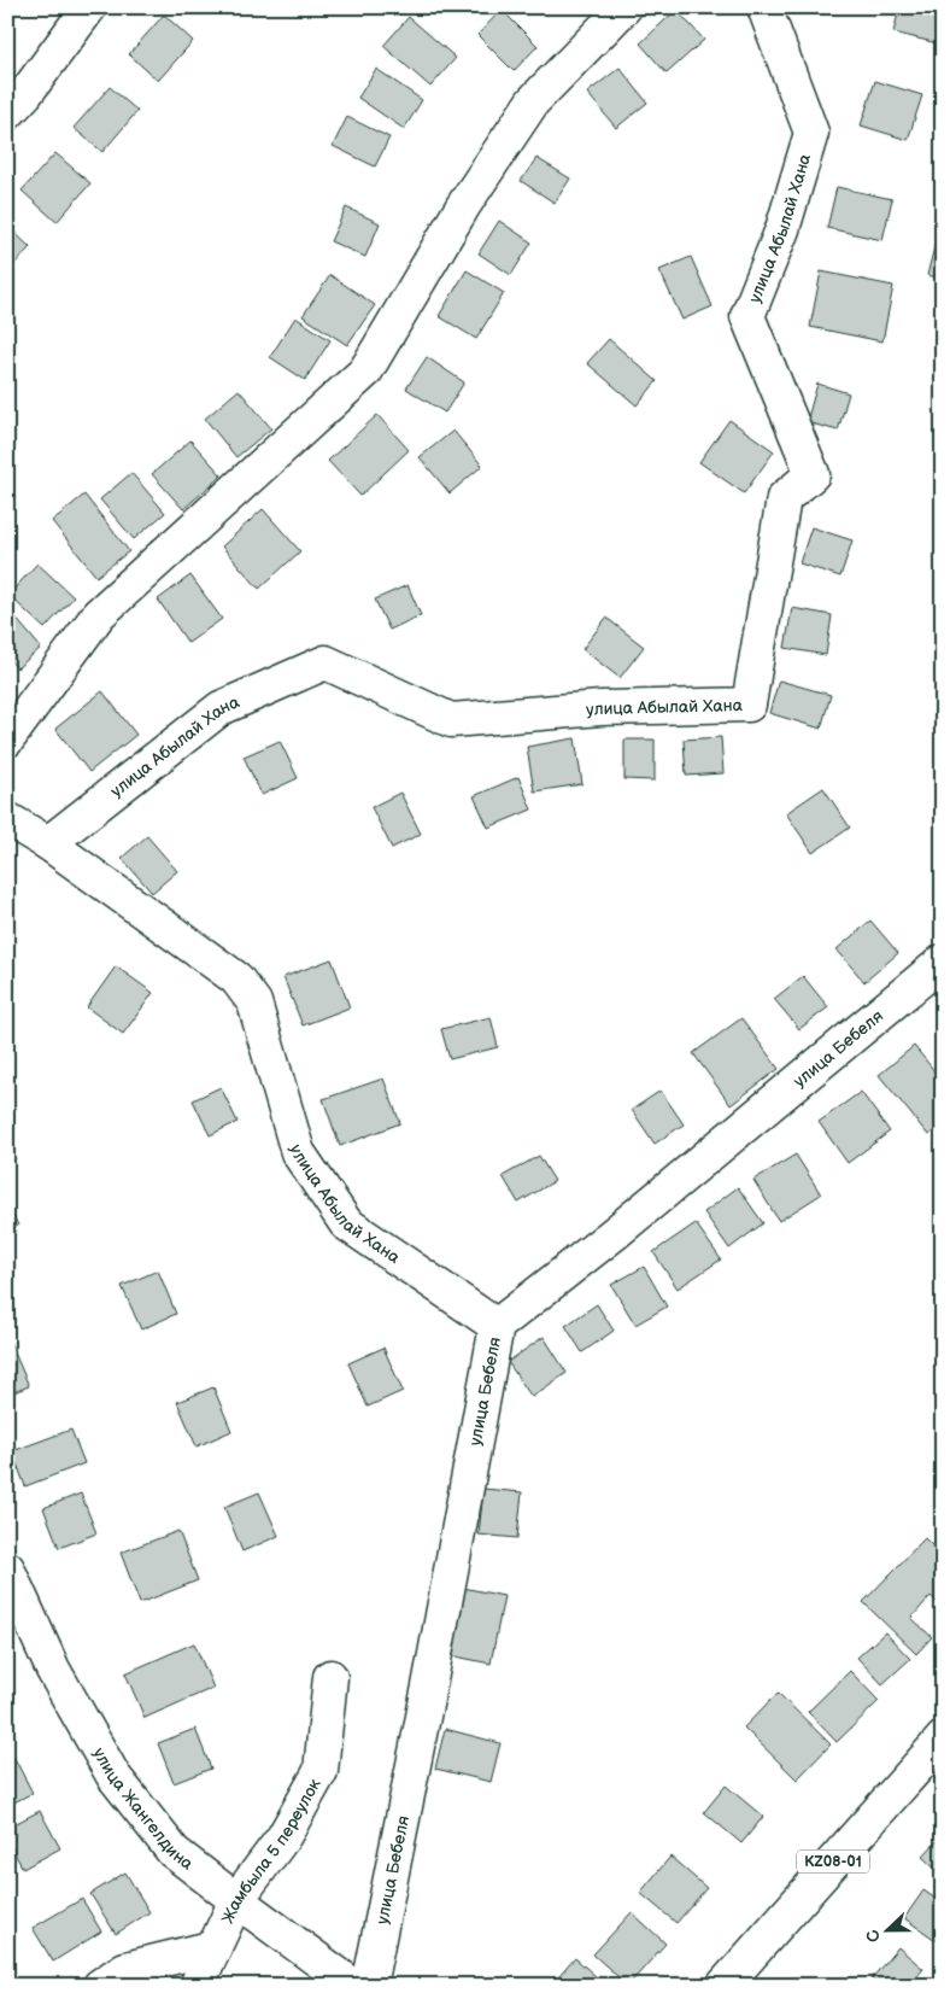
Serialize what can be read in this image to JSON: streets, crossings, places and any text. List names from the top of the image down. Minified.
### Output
{"streets":{"street":["улица Абылай Хана","улица Бебеля","улица Жангелдина","Жамбыла 5 переулок","KZ08-01"]},"crossings":[["улица Абылай Хана","улица Бебеля"],["улица Жангелдина","Жамбыла 5 переулок"]],"north":"left"}
